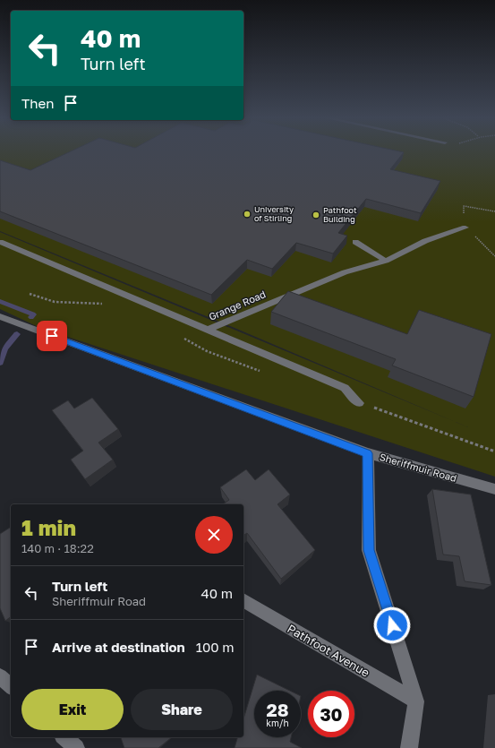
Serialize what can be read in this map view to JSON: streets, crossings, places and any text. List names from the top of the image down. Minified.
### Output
{"streets":{"street":["Grange Road","Sheriffmuir Road","Pathfoot Avenue"]},"places":["University of Stirling","Pathfoot Building"],"page":{"turn":["40 m","Turn left"],"then":"Then","heading":["1 min","140 m · 18:22"],"list":[{"name":"Turn left","note":"Sheriffmuir Road","value":"40 m"},{"name":"Arrive at destination","value":"100 m"}],"buttons":["Exit","Share"],"speed":"28 km/h","limit":"30"}}
